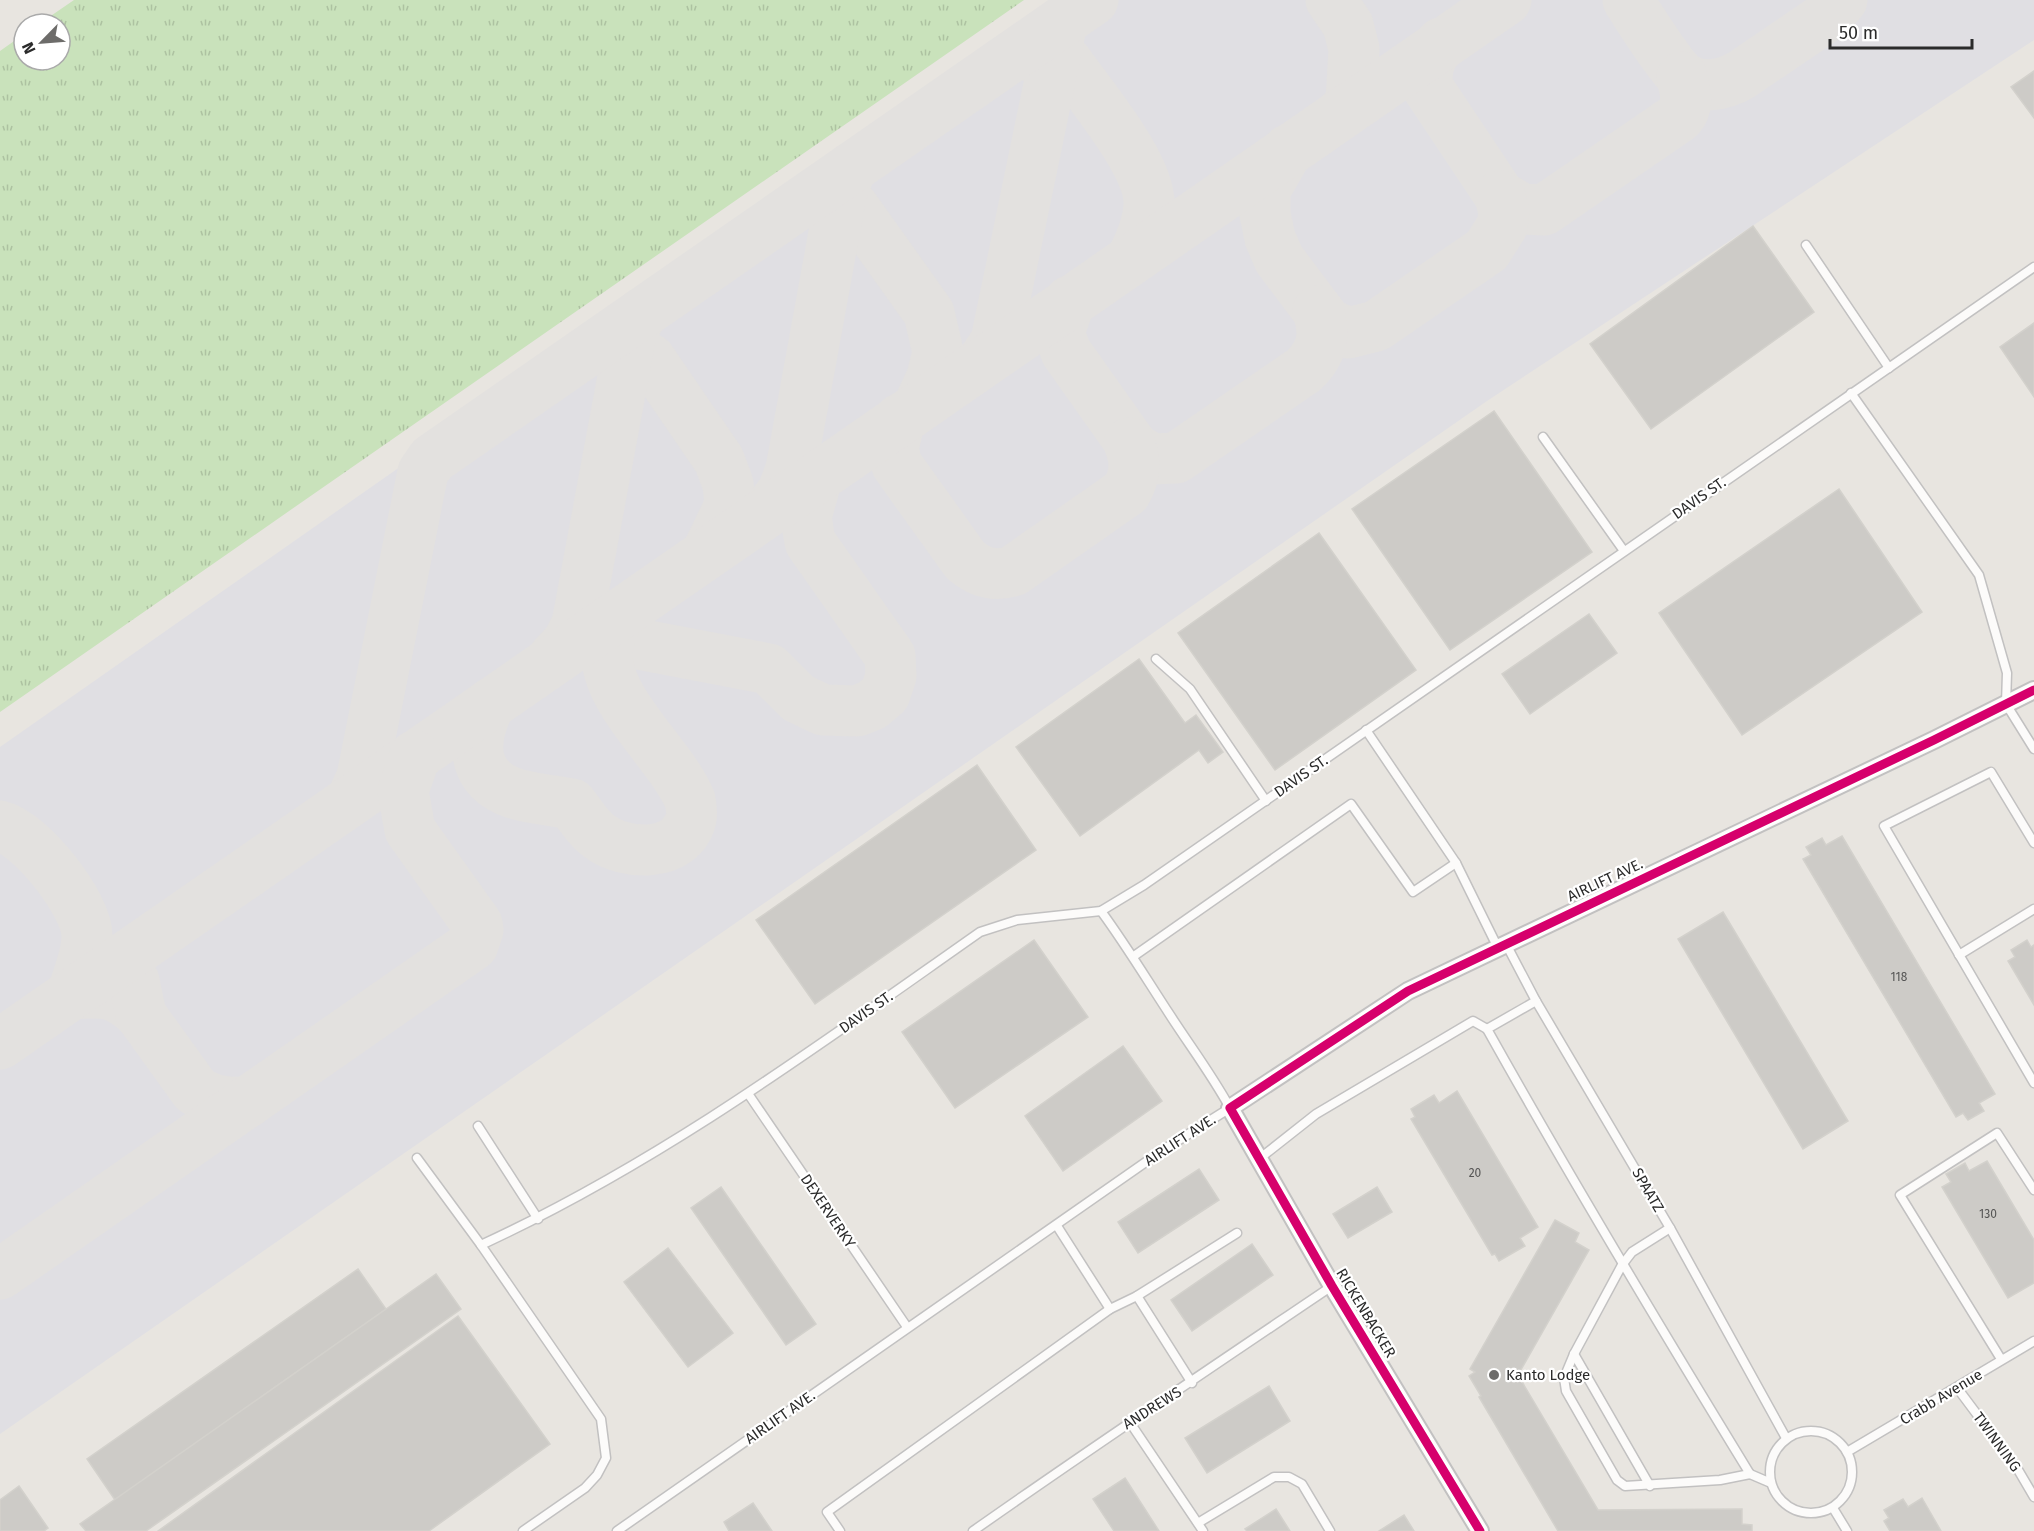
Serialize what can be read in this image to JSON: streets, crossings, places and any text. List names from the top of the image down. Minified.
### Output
{"streets":{"street":["AIRLIFT AVE.","RICKENBACKER"],"lane":["DAVIS ST.","SPAATZ","DEXERVERKY","Crabb Avenue","ANDREWS","TWINNING"]},"crossings":[["DAVIS ST.","SPAATZ"],["DAVIS ST.","DEXERVERKY"],["AIRLIFT AVE.","SPAATZ"],["AIRLIFT AVE.","DEXERVERKY"],["AIRLIFT AVE.","RICKENBACKER"],["SPAATZ","Crabb Avenue"],["RICKENBACKER","ANDREWS"],["Crabb Avenue","TWINNING"]],"places":["Kanto Lodge"],"house_numbers":["118","20","130"],"scale_bar":"50 m","north":"bottom left"}
